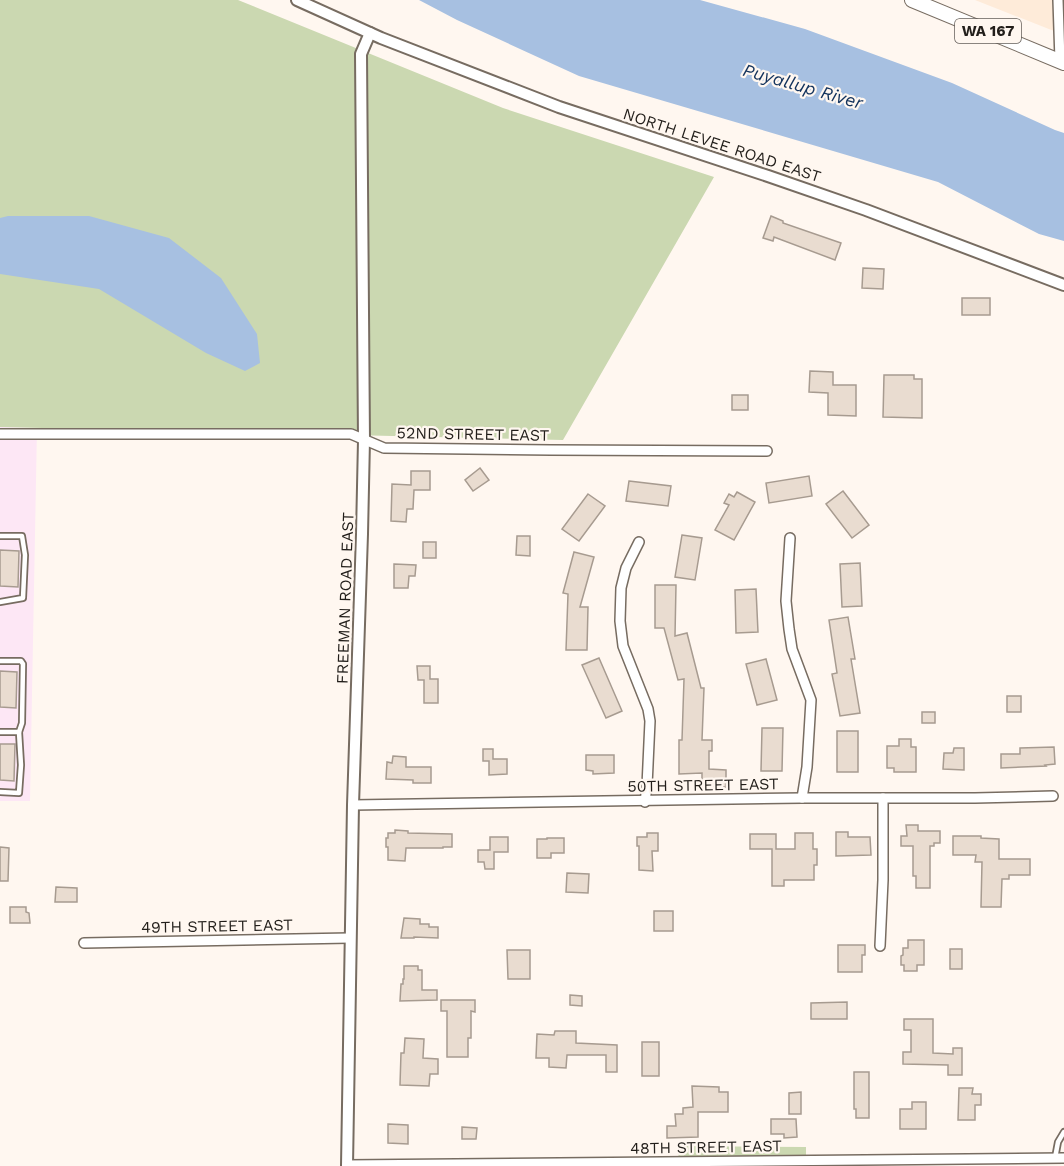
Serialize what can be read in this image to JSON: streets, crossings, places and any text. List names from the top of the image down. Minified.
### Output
{"streets":{"main road":["WA 167"],"street":["NORTH LEVEE ROAD EAST","52ND STREET EAST","FREEMAN ROAD EAST","50TH STREET EAST","49TH STREET EAST","48TH STREET EAST"]},"crossings":[["NORTH LEVEE ROAD EAST","FREEMAN ROAD EAST"],["52ND STREET EAST","FREEMAN ROAD EAST"],["FREEMAN ROAD EAST","50TH STREET EAST"],["FREEMAN ROAD EAST","49TH STREET EAST"],["FREEMAN ROAD EAST","48TH STREET EAST"]],"water":["Puyallup River"]}
